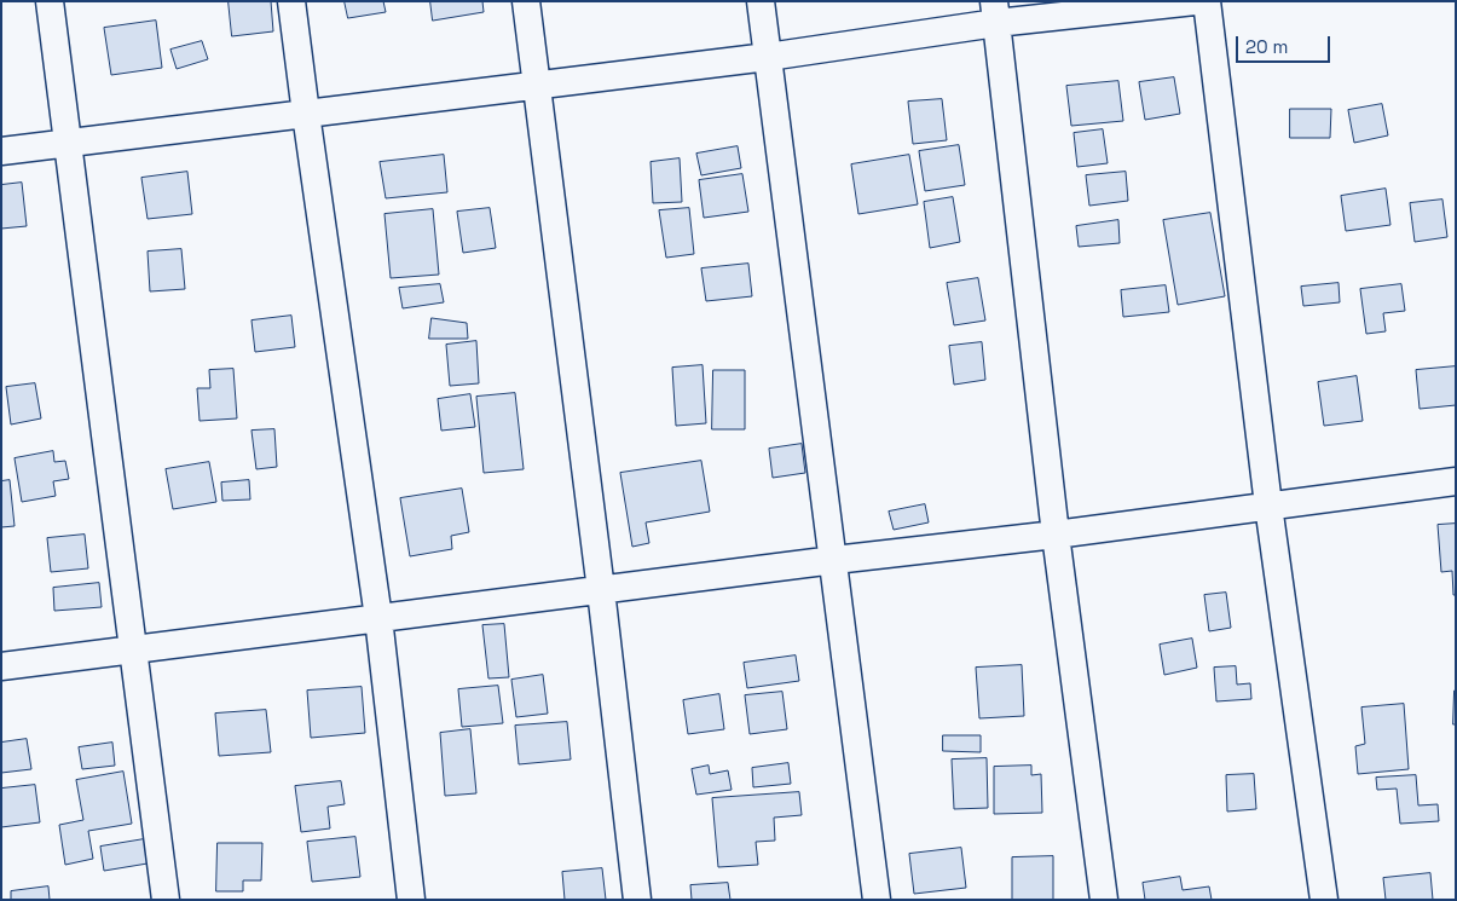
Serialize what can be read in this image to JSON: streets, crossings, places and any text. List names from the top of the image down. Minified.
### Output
{"scale_bar":"20 m"}
